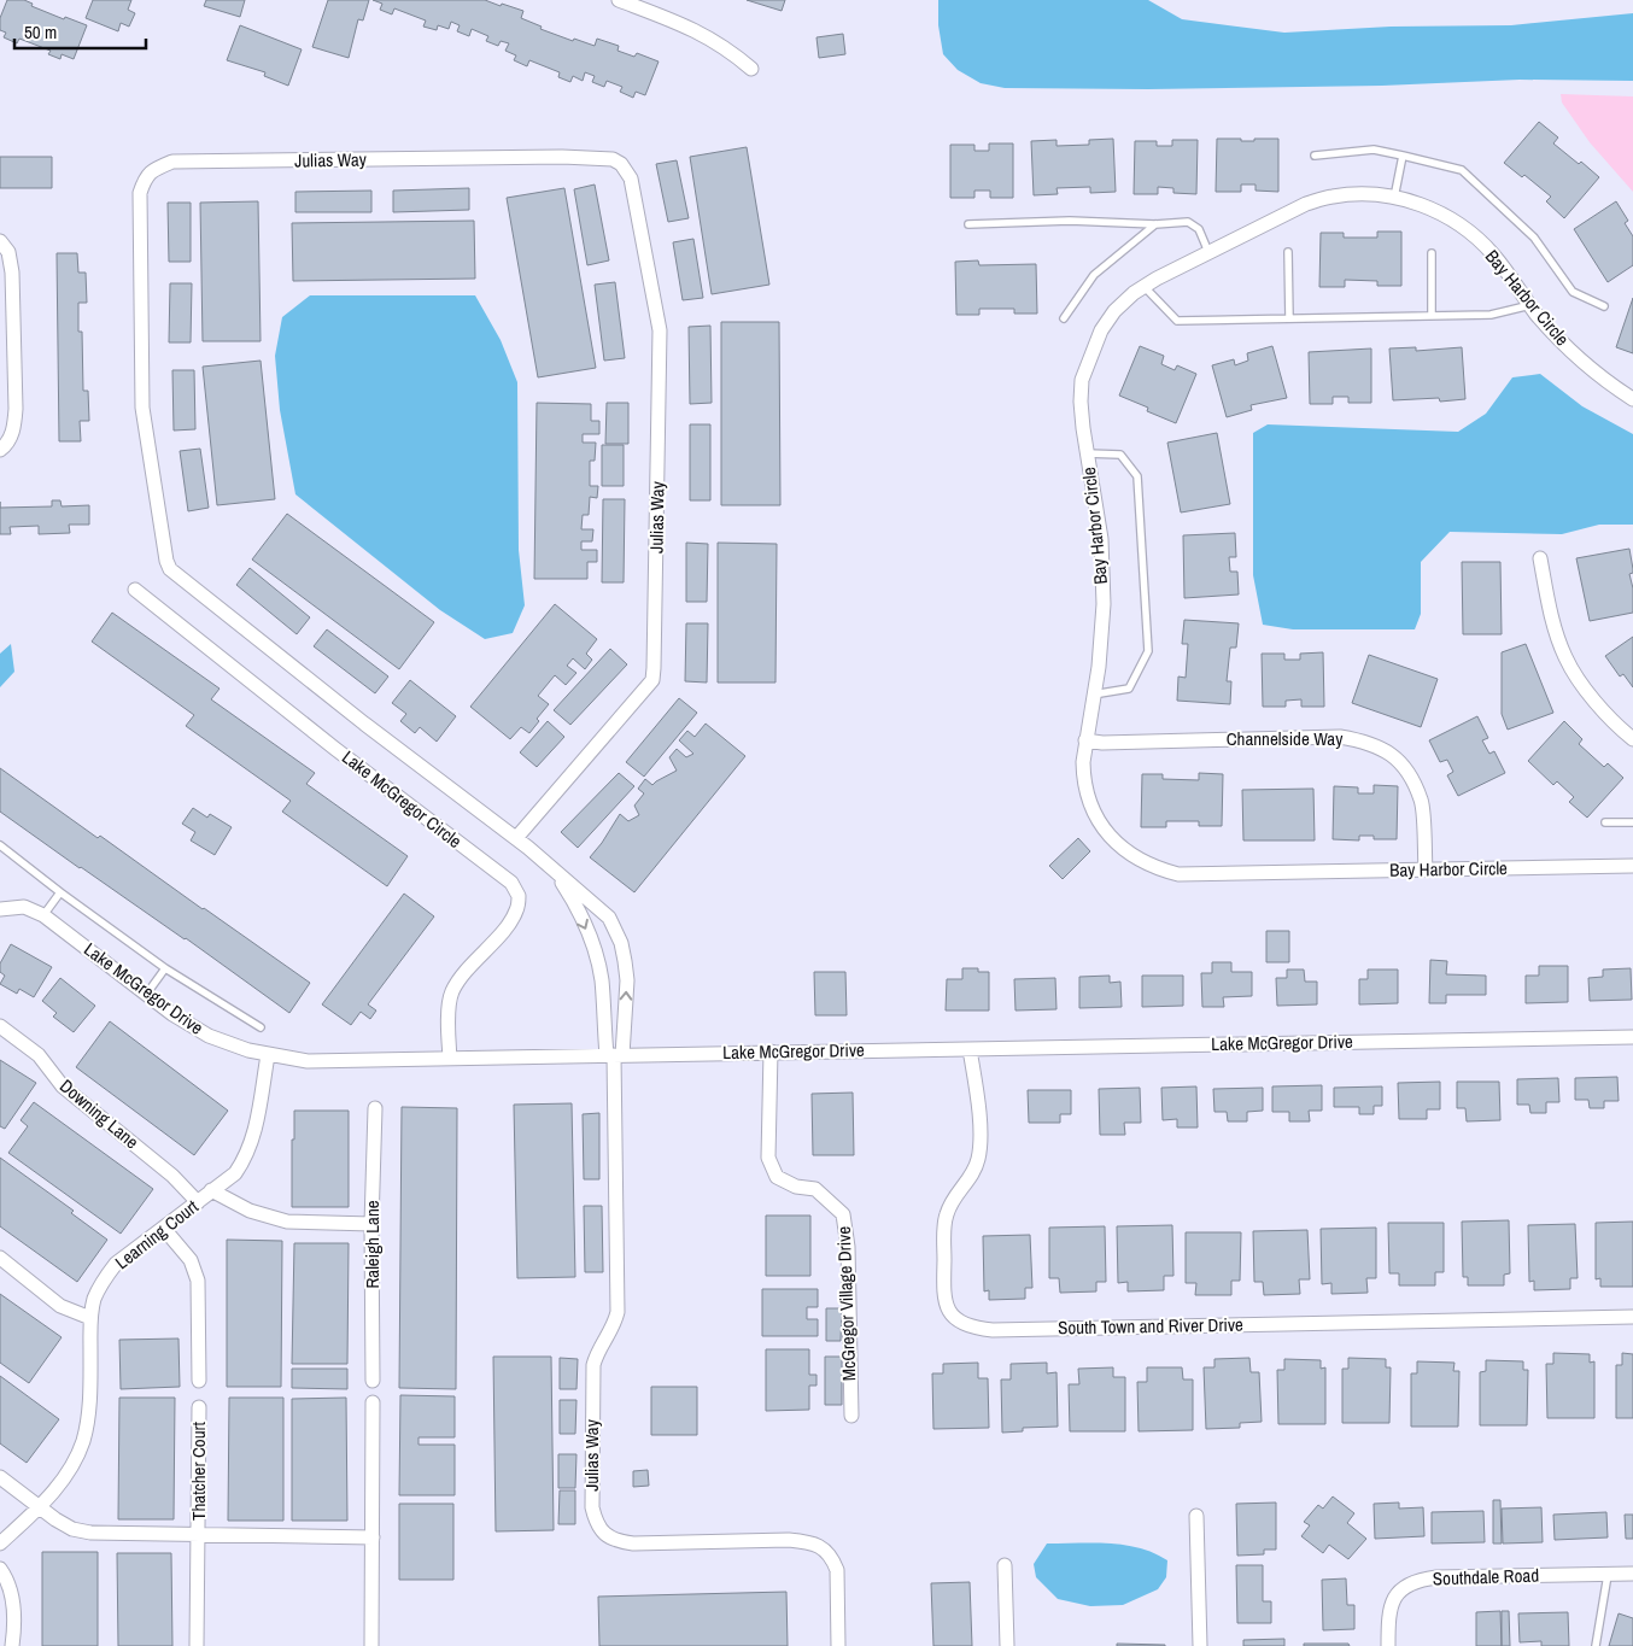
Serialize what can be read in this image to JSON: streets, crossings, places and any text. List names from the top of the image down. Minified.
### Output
{"streets":{"street":["Julias Way","Bay Harbor Circle","Channelside Way","Lake McGregor Circle","Lake McGregor Drive","Downing Lane","Learning Court","Raleigh Lane","McGregor Village Drive","South Town and River Drive","Thatcher Court","Southdale Road"]},"crossings":[["Julias Way","Lake McGregor Drive"],["Bay Harbor Circle","Channelside Way"],["Lake McGregor Circle","Lake McGregor Drive"],["Lake McGregor Drive","Learning Court"],["Lake McGregor Drive","McGregor Village Drive"],["Lake McGregor Drive","South Town and River Drive"],["Downing Lane","Learning Court"]],"scale_bar":"50 m"}
